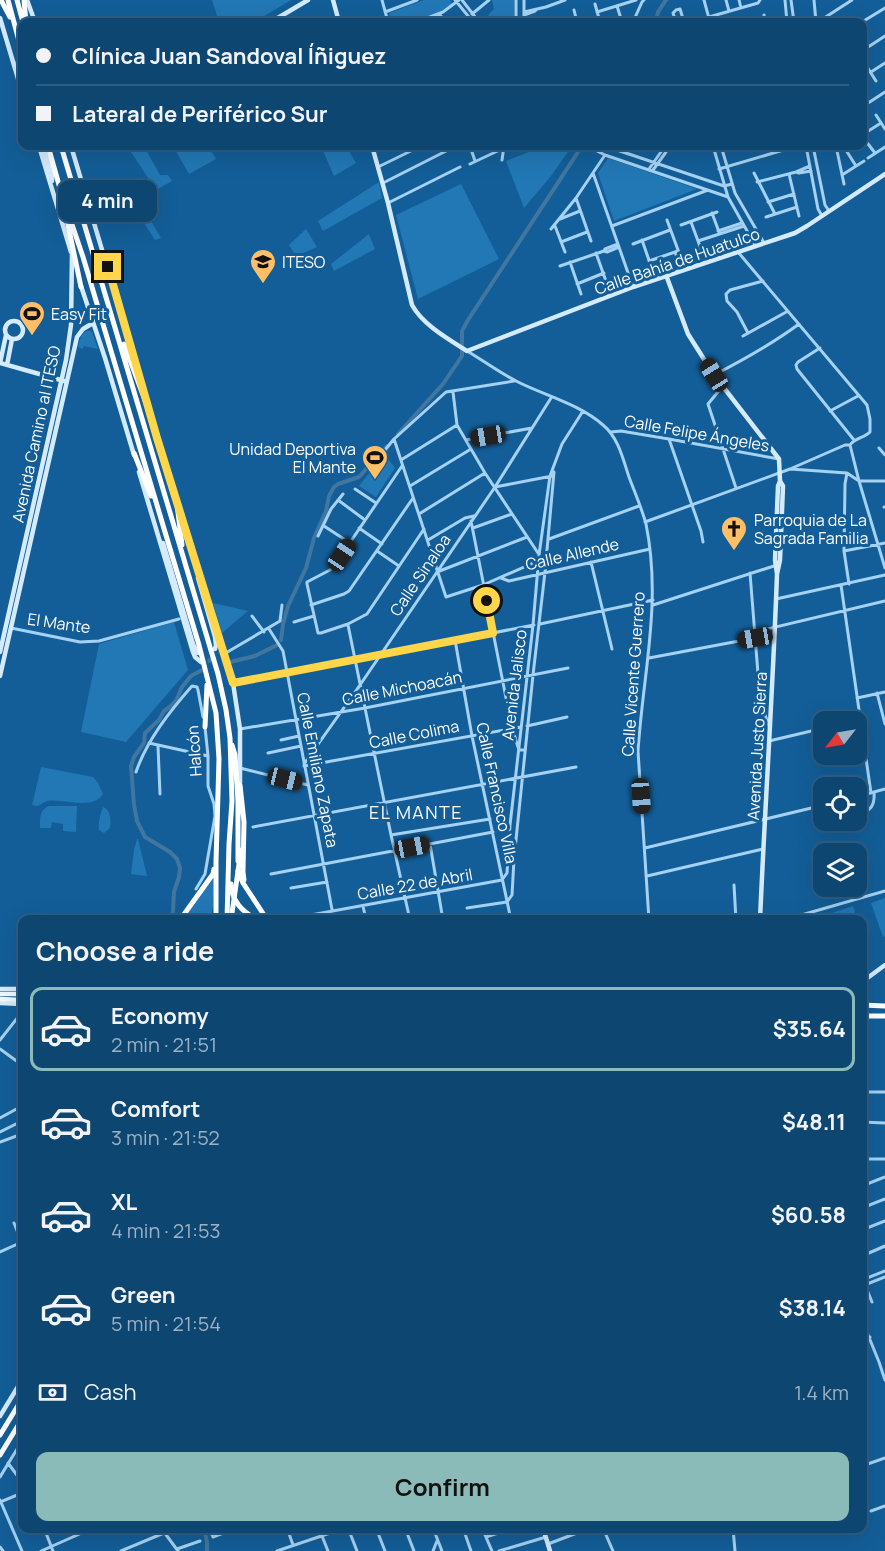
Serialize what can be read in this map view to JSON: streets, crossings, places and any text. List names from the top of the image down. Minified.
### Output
{"streets":{"street":["Calle Bahía de Huatulco","Calle Felipe Ángeles","Avenida Camino al ITESO","Calle Allende","Calle Sinaloa","El Mante","Calle Vicente Guerrero","Avenida Jalisco","Calle Michoacán","Calle Colima","Avenida Justo Sierra","Halcón","Calle Emiliano Zapata","Calle Francisco Villa","Calle 22 de Abril"]},"crossings":[["Calle Bahía de Huatulco","Calle Vicente Guerrero"],["Calle Bahía de Huatulco","Avenida Justo Sierra"],["Calle Felipe Ángeles","Calle Vicente Guerrero"],["Calle Felipe Ángeles","Avenida Justo Sierra"],["Avenida Camino al ITESO","El Mante"],["Calle Allende","Calle Sinaloa"],["Calle Allende","Calle Vicente Guerrero"],["Calle Allende","Avenida Jalisco"],["Calle Sinaloa","Calle Vicente Guerrero"],["Calle Sinaloa","Calle Michoacán"],["Calle Sinaloa","Calle Colima"],["Calle Sinaloa","Calle Emiliano Zapata"],["Calle Vicente Guerrero","Avenida Jalisco"],["Avenida Jalisco","Calle Michoacán"],["Avenida Jalisco","Calle Colima"],["Avenida Jalisco","Calle Francisco Villa"],["Avenida Jalisco","Calle 22 de Abril"],["Calle Michoacán","Calle Emiliano Zapata"],["Calle Michoacán","Calle Francisco Villa"],["Calle Colima","Calle Emiliano Zapata"],["Calle Colima","Calle Francisco Villa"],["Calle Emiliano Zapata","Calle 22 de Abril"],["Calle Francisco Villa","Calle 22 de Abril"]],"districts":["EL MANTE"],"places":{"school or university":["ITESO"],"sports":["Easy Fit","Unidad Deportiva El Mante"],"church":["Parroquia de La Sagrada Familia"]},"north":"bottom left","page":{"banner":["Clínica Juan Sandoval Íñiguez","Lateral de Periférico Sur"],"bubble":"4 min","heading":"Choose a ride","list":[{"name":"Economy","note":"2 min · 21:51","value":"$35.64"},{"name":"Comfort","note":"3 min · 21:52","value":"$48.11"},{"name":"XL","note":"4 min · 21:53","value":"$60.58"},{"name":"Green","note":"5 min · 21:54","value":"$38.14"}],"pay":["Cash","1.4 km"],"buttons":"Confirm"}}
